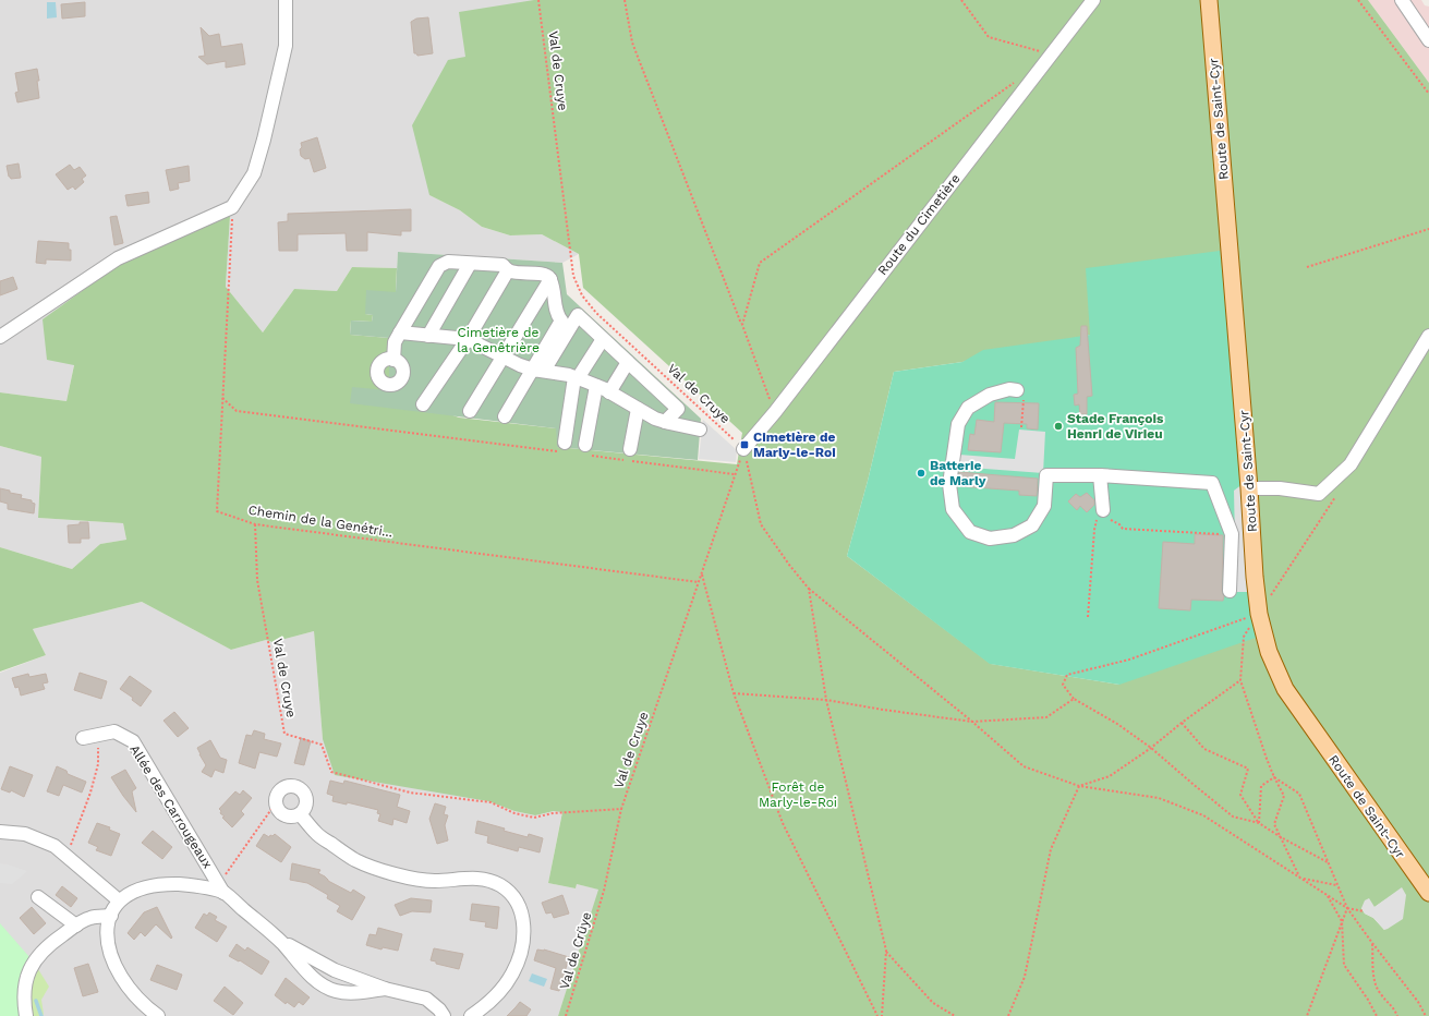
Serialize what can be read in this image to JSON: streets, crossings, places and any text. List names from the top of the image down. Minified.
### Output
{"streets":{"main road":["Route de Saint-Cyr"],"street":["Route du Cimetière","Allée des Carrougeaux"],"path":["Val de Cruye","Chemin de la Genétri...","Val de Crüye"]},"crossings":[["Val de Cruye","Route du Cimetière"],["Val de Cruye","Chemin de la Genétri..."],["Val de Cruye","Val de Crüye"]],"parks":["Cimetière de la Genêtrière","Forêt de Marly-le-Roi"],"places":{"other":["Stade François Henri de Virieu","Batterie de Marly"],"transit":["Cimetière de Marly-le-Roi"]}}
